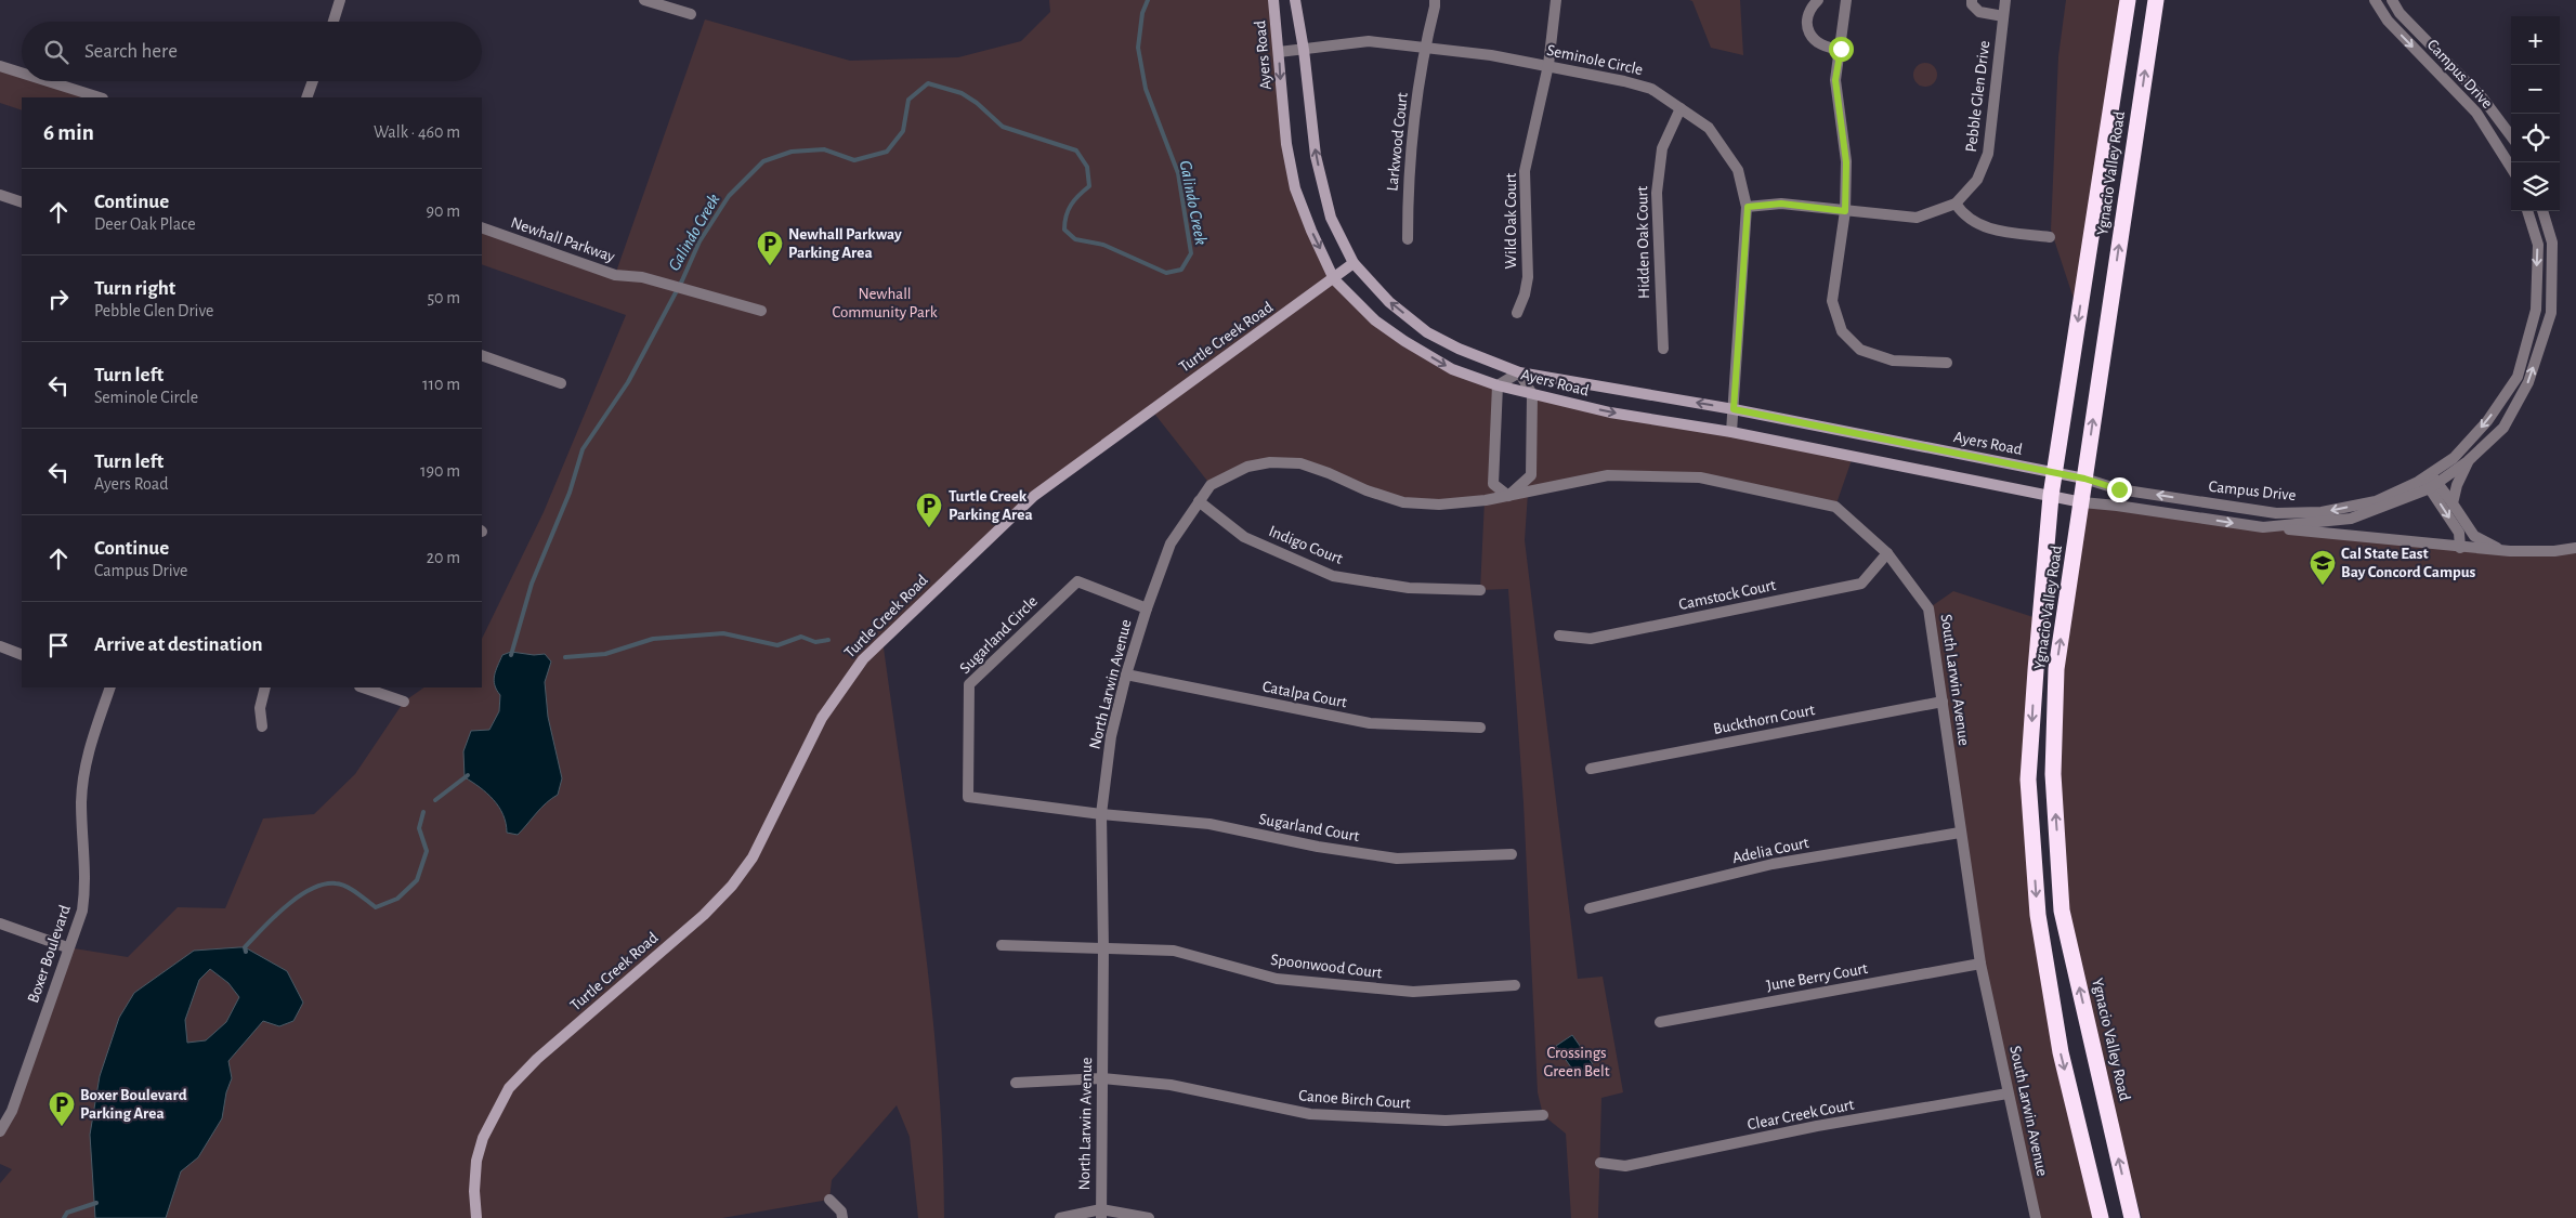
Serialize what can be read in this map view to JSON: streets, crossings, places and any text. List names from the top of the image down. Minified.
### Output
{"streets":{"highway":["Ygnacio Valley Road"],"street":["Ayers Road","Seminole Circle","Campus Drive","Pebble Glen Drive","Larkwood Court","Wild Oak Court","Newhall Parkway","Hidden Oak Court","Turtle Creek Road","Indigo Court","Camstock Court","Sugarland Circle","South Larwin Avenue","North Larwin Avenue","Catalpa Court","Buckthorn Court","Sugarland Court","Adelia Court","Boxer Boulevard","Spoonwood Court","June Berry Court","Canoe Birch Court","Clear Creek Court"]},"crossings":[["Ayers Road","Seminole Circle"],["Ayers Road","Campus Drive"],["Ayers Road","Ygnacio Valley Road"],["Ayers Road","Turtle Creek Road"],["Seminole Circle","Pebble Glen Drive"],["Seminole Circle","Larkwood Court"],["Seminole Circle","Wild Oak Court"],["Seminole Circle","Hidden Oak Court"],["Campus Drive","Ygnacio Valley Road"],["Indigo Court","North Larwin Avenue"],["Camstock Court","South Larwin Avenue"],["Sugarland Circle","North Larwin Avenue"],["Sugarland Circle","Sugarland Court"],["South Larwin Avenue","North Larwin Avenue"],["South Larwin Avenue","Buckthorn Court"],["South Larwin Avenue","Adelia Court"],["South Larwin Avenue","June Berry Court"],["South Larwin Avenue","Clear Creek Court"],["North Larwin Avenue","Catalpa Court"],["North Larwin Avenue","Sugarland Court"],["North Larwin Avenue","Spoonwood Court"],["North Larwin Avenue","Canoe Birch Court"]],"water":["Galindo Creek"],"parks":["Newhall Community Park","Crossings Green Belt"],"places":{"parking":["Newhall Parkway Parking Area","Turtle Creek Parking Area","Boxer Boulevard Parking Area"],"school or university":["Cal State East Bay Concord Campus"]},"page":{"map_buttons":["+","−"],"search":"Search here","heading":["6 min","Walk · 460 m"],"list":[["Continue","Deer Oak Place","90 m"],["Turn right","Pebble Glen Drive","50 m"],["Turn left","Seminole Circle","110 m"],["Turn left","Ayers Road","190 m"],["Continue","Campus Drive","20 m"],"Arrive at destination"]}}
